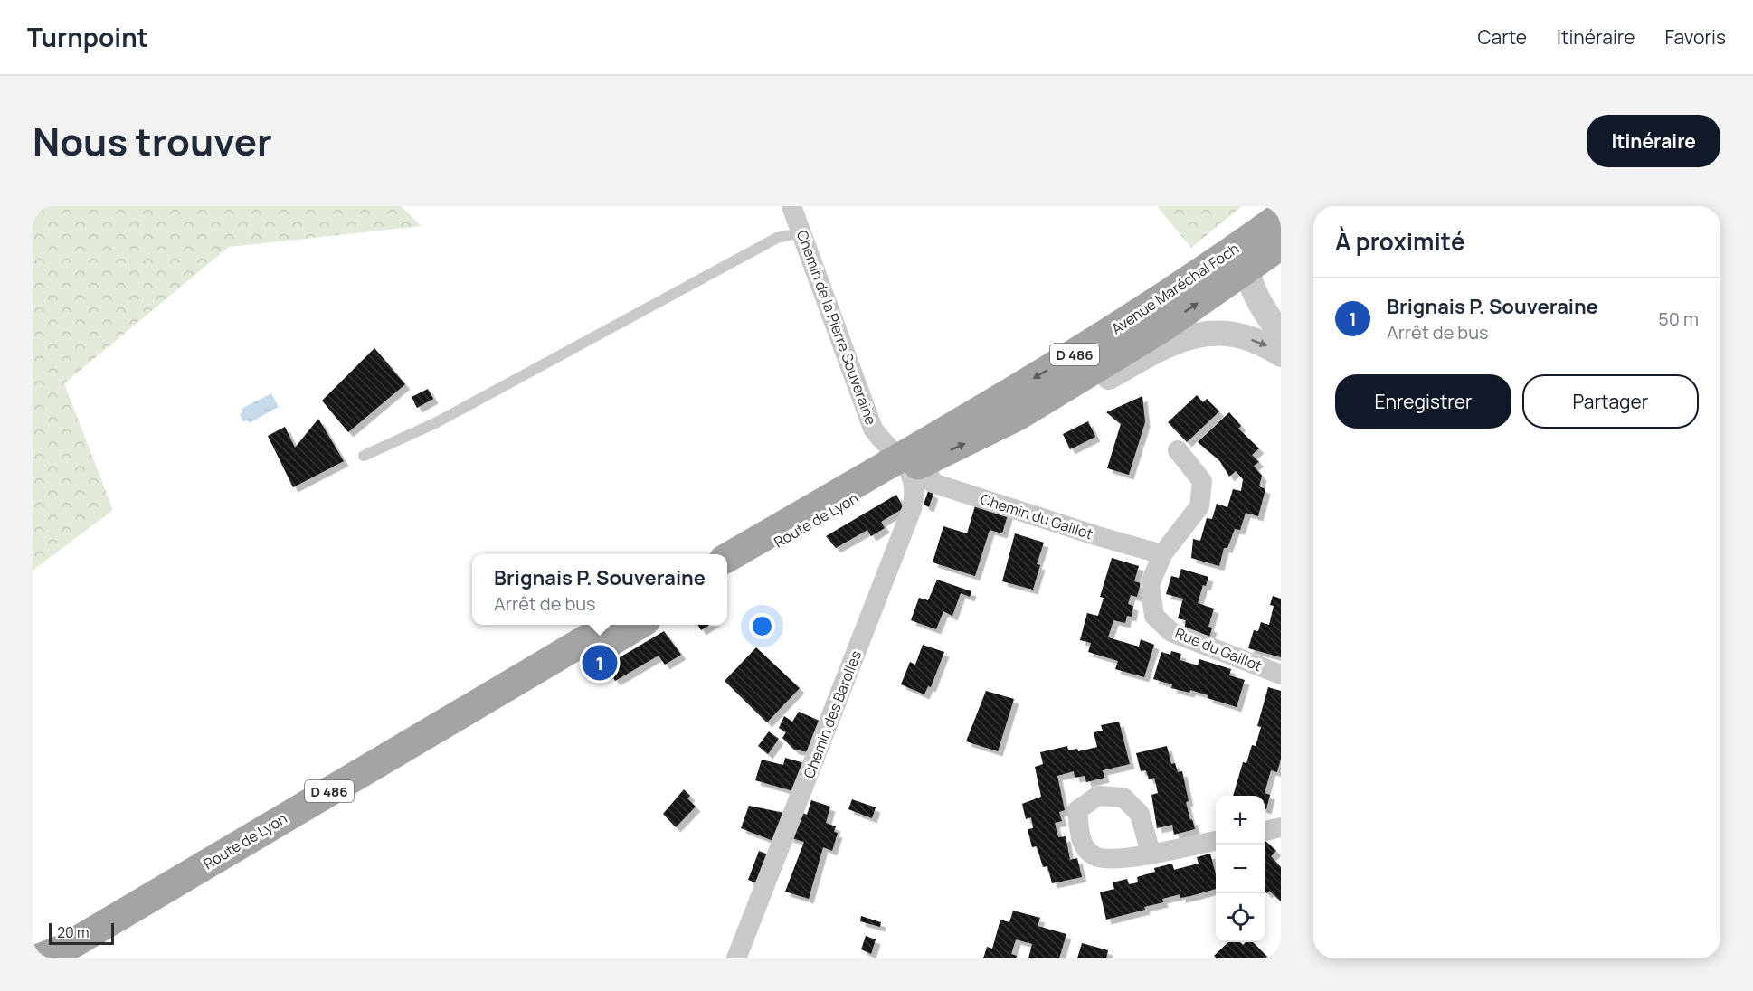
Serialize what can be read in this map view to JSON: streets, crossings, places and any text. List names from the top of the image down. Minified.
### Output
{"streets":{"main road":["Avenue Maréchal Foch","D 486","Route de Lyon"],"street":["Chemin de la Pierre Souveraine","Chemin du Gaillot","Rue du Gaillot","Chemin des Barolles"]},"crossings":[["Avenue Maréchal Foch","Chemin de la Pierre Souveraine"],["Avenue Maréchal Foch","Chemin du Gaillot"],["Avenue Maréchal Foch","Route de Lyon"],["Avenue Maréchal Foch","Chemin des Barolles"],["Chemin de la Pierre Souveraine","Chemin du Gaillot"],["Chemin de la Pierre Souveraine","Route de Lyon"],["Chemin de la Pierre Souveraine","Chemin des Barolles"],["Chemin du Gaillot","Route de Lyon"],["Chemin du Gaillot","Rue du Gaillot"],["Chemin du Gaillot","Chemin des Barolles"],["Route de Lyon","Chemin des Barolles"]],"scale_bar":"20 m","page":{"header":"Turnpoint","nav":["Carte","Itinéraire","Favoris"],"title":"Nous trouver","buttons":["Itinéraire",["Enregistrer","Partager"]],"heading":"À proximité","list":[{"mark":"1","name":"Brignais P. Souveraine","note":"Arrêt de bus","value":"50 m"}],"popup":["Brignais P. Souveraine","Arrêt de bus"],"pins":"1","map_buttons":["+","−"],"scale":"20 m"}}
